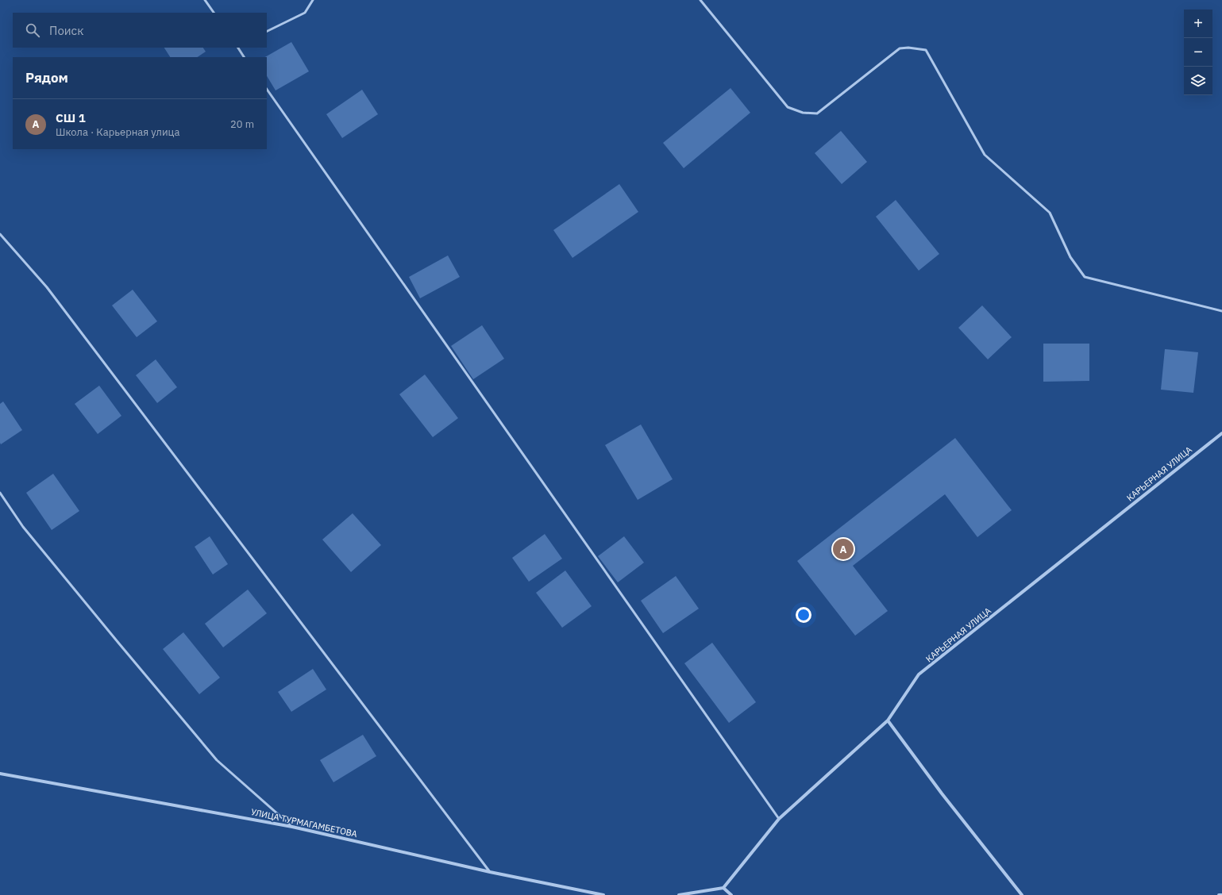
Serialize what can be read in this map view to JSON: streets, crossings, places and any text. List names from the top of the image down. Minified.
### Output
{"streets":{"street":["КАРЬЕРНАЯ УЛИЦА","УЛИЦА ТУРМАГАМБЕТОВА"]},"page":{"map_buttons":["+","−"],"search":"Поиск","heading":"Рядом","list":[{"mark":"A","name":"СШ 1","note":"Школа · Карьерная улица","value":"20 m"}],"pins":"A"}}
